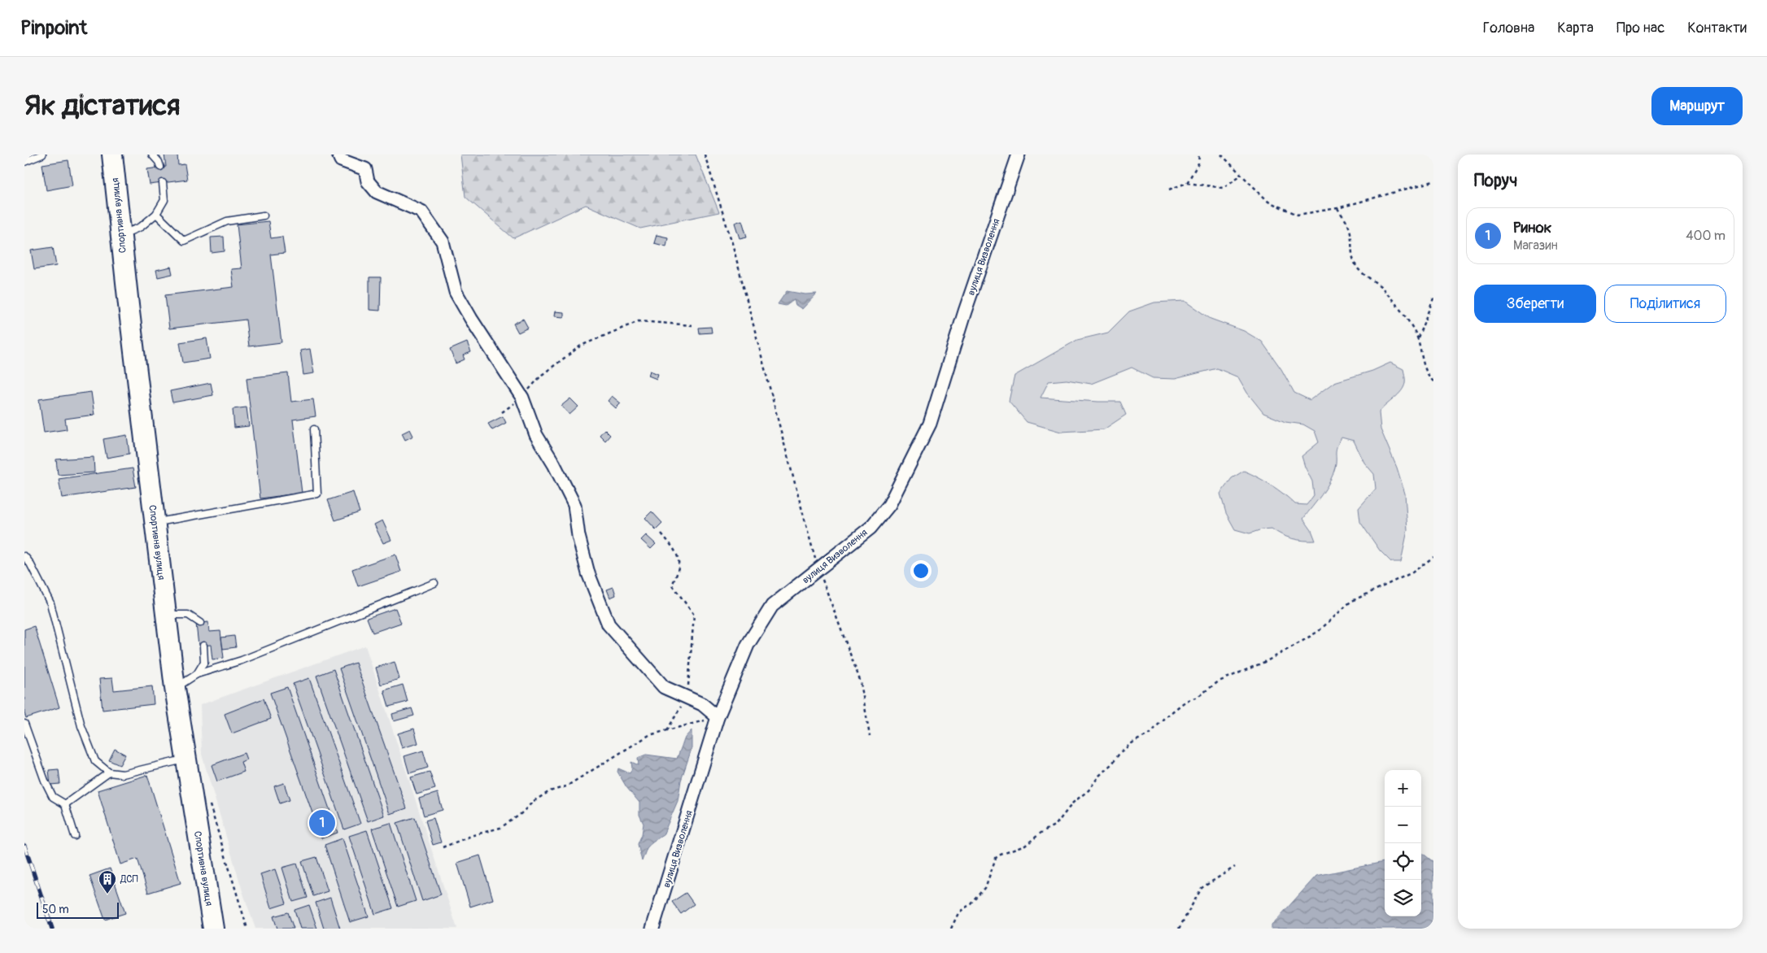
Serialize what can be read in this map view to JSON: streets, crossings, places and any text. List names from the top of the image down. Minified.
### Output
{"streets":{"main road":["Спортивна вулиця"],"street":["вулиця Визволення"]},"places":{"building":["ДСП"]},"scale_bar":"50 m","page":{"header":"Pinpoint","nav":["Головна","Карта","Про нас","Контакти"],"buttons":["Маршрут",["Зберегти","Поділитися"]],"title":"Як дістатися","heading":"Поруч","list":[{"mark":"1","name":"Ринок","note":"Магазин","value":"400 m"}],"map_buttons":["+","−"],"pins":"1","scale":"50 m"}}
